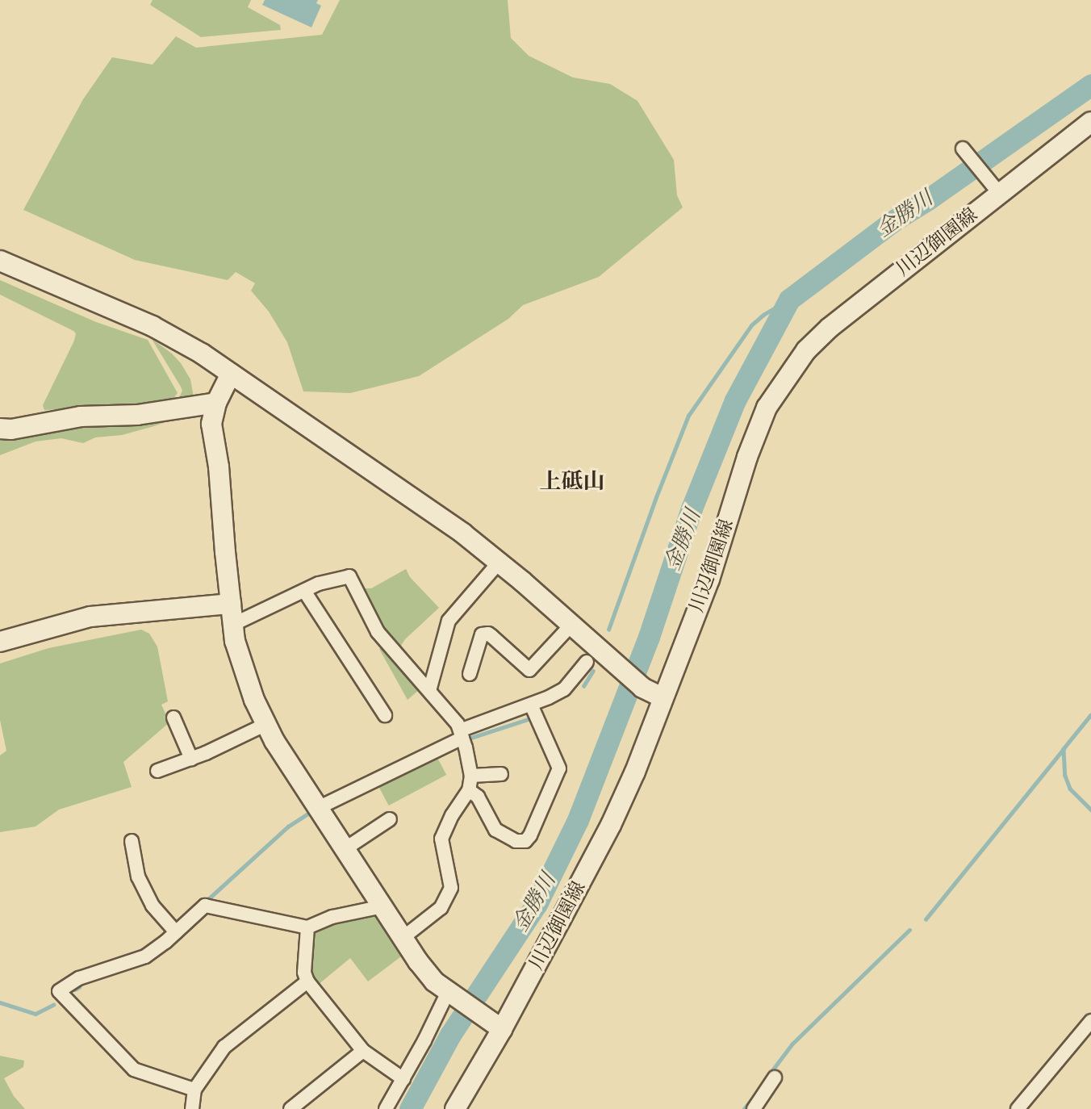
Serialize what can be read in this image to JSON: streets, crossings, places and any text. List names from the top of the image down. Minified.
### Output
{"streets":{"street":["川辺御園線"]},"districts":["上砥山"],"water":["金勝川"]}
